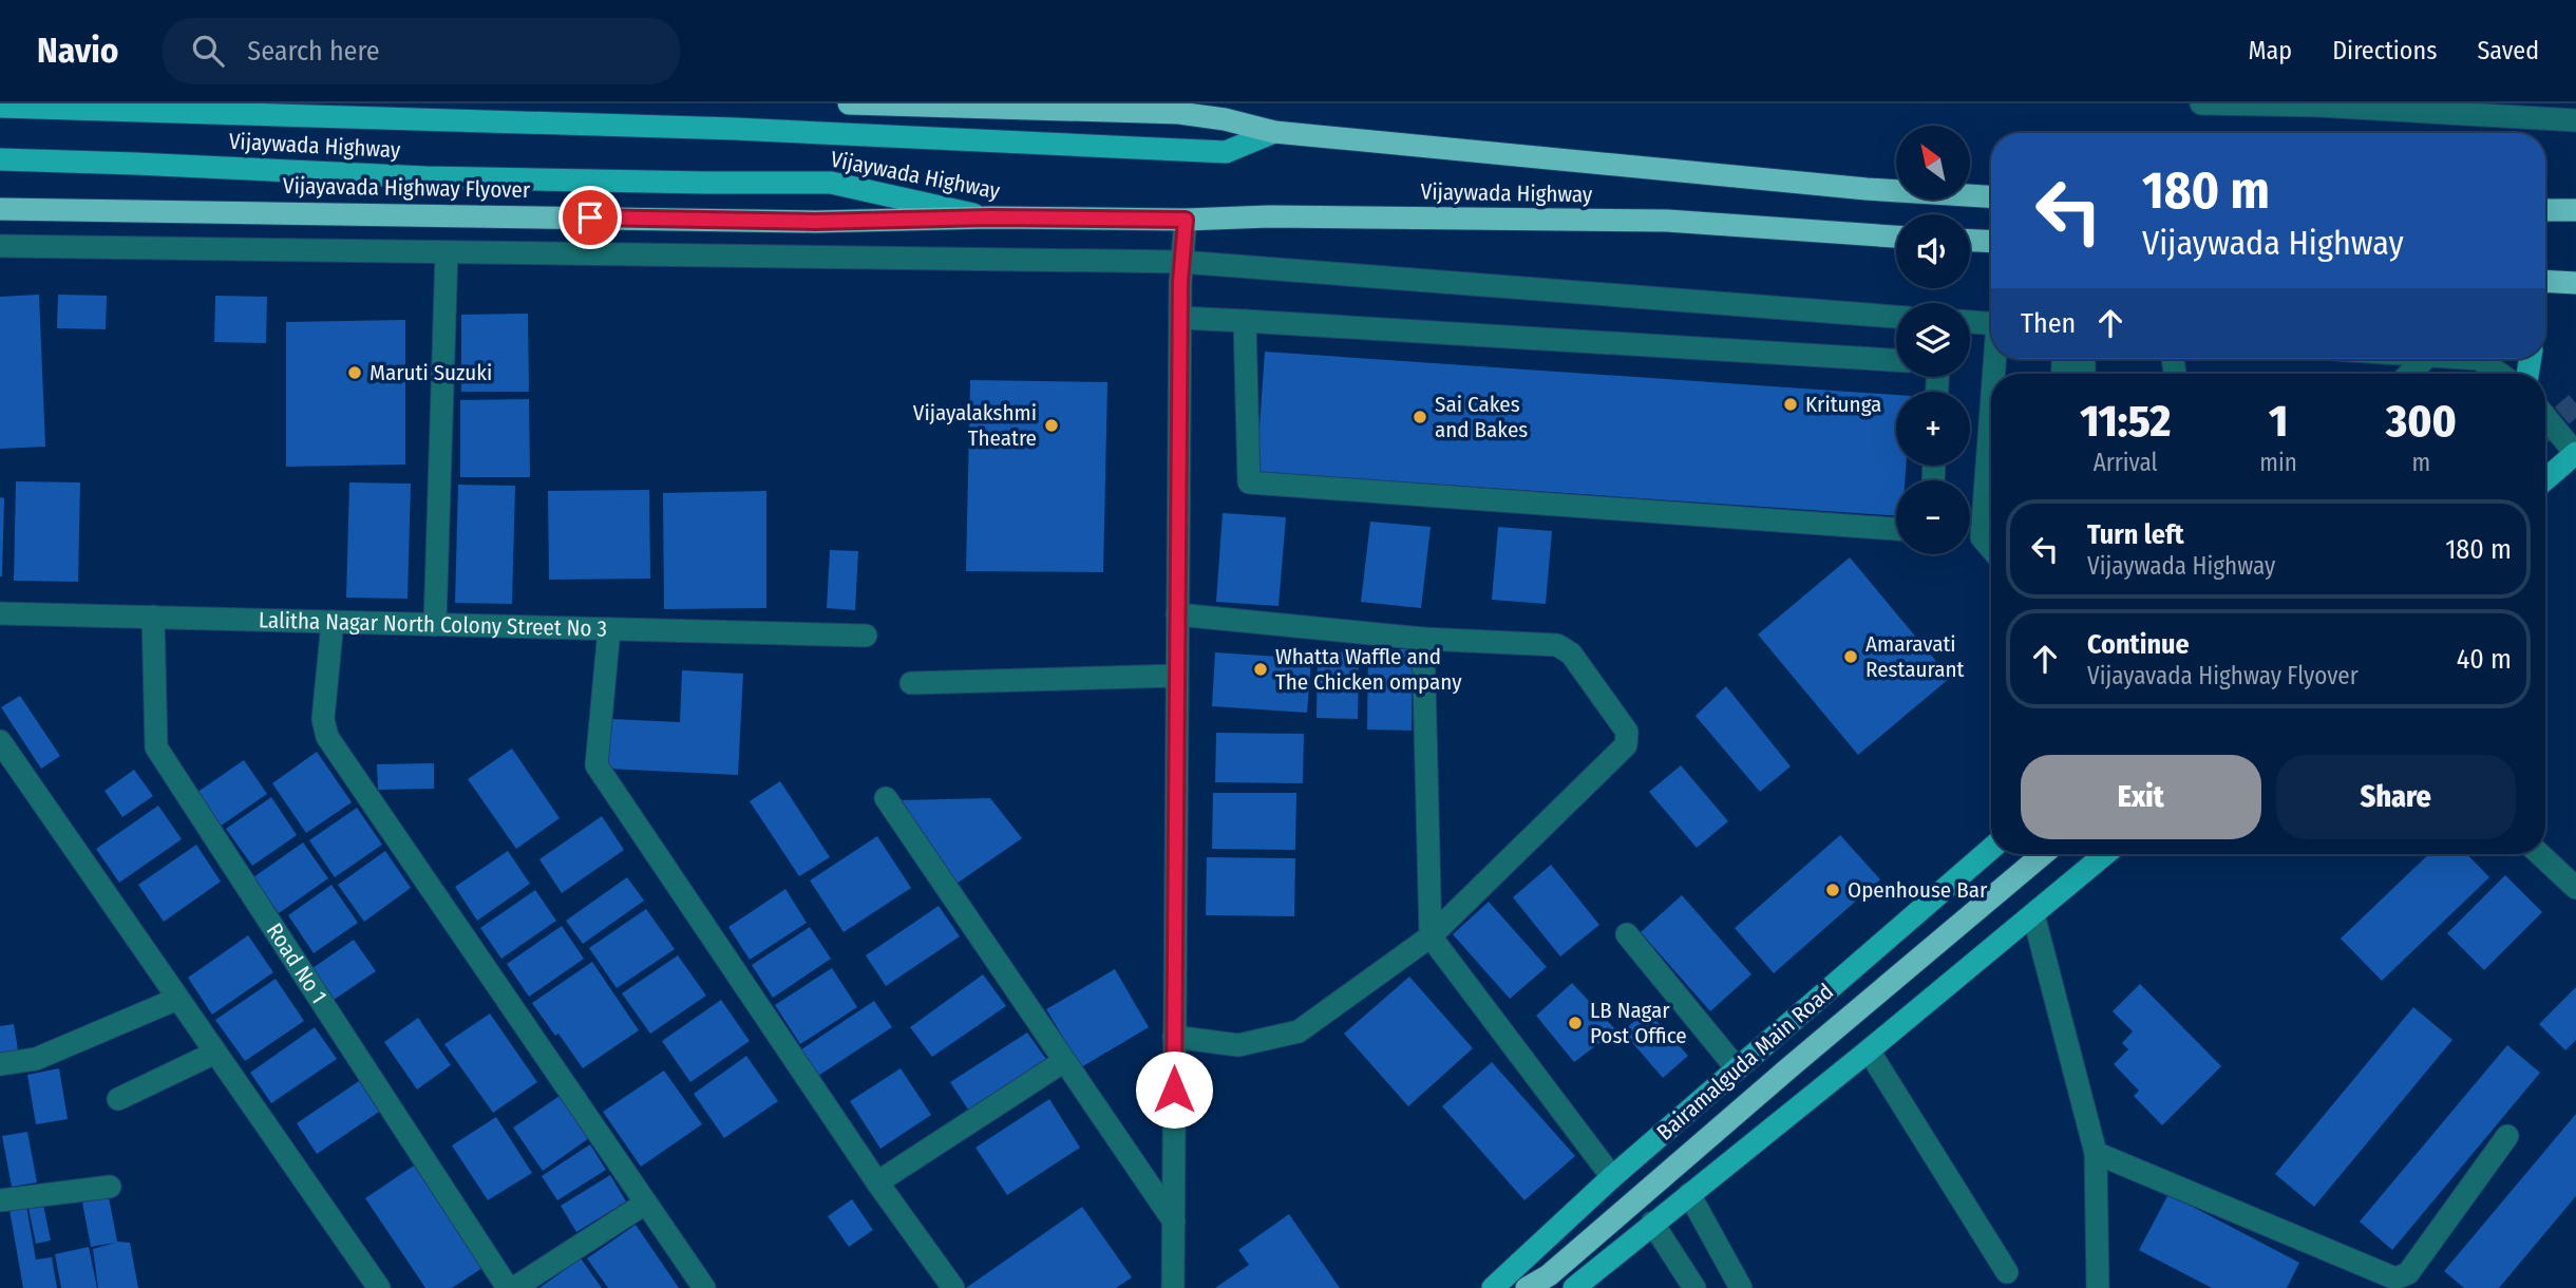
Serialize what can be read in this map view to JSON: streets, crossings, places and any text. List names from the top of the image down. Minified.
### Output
{"streets":{"highway":["Vijaywada Highway","Vijayavada Highway Flyover"],"main road":["Bairamalguda Main Road"],"street":["Lalitha Nagar North Colony Street No 3","Road No 1"]},"crossings":[["Vijaywada Highway","Vijayavada Highway Flyover"],["Lalitha Nagar North Colony Street No 3","Road No 1"]],"places":["Maruti Suzuki","Kritunga","Sai Cakes and Bakes","Vijayalakshmi Theatre","Amaravati Restaurant","Whatta Waffle and The Chicken ompany","Openhouse Bar","LB Nagar Post Office"],"north":"top left","page":{"header":"Navio","search":"Search here","nav":["Map","Directions","Saved"],"map_buttons":["+","−"],"turn":["180 m","Vijaywada Highway"],"then":"Then","eta":["11:52","Arrival","1","min","300","m"],"list":[{"name":"Turn left","note":"Vijaywada Highway","value":"180 m"},{"name":"Continue","note":"Vijayavada Highway Flyover","value":"40 m"}],"buttons":["Exit","Share"]}}
